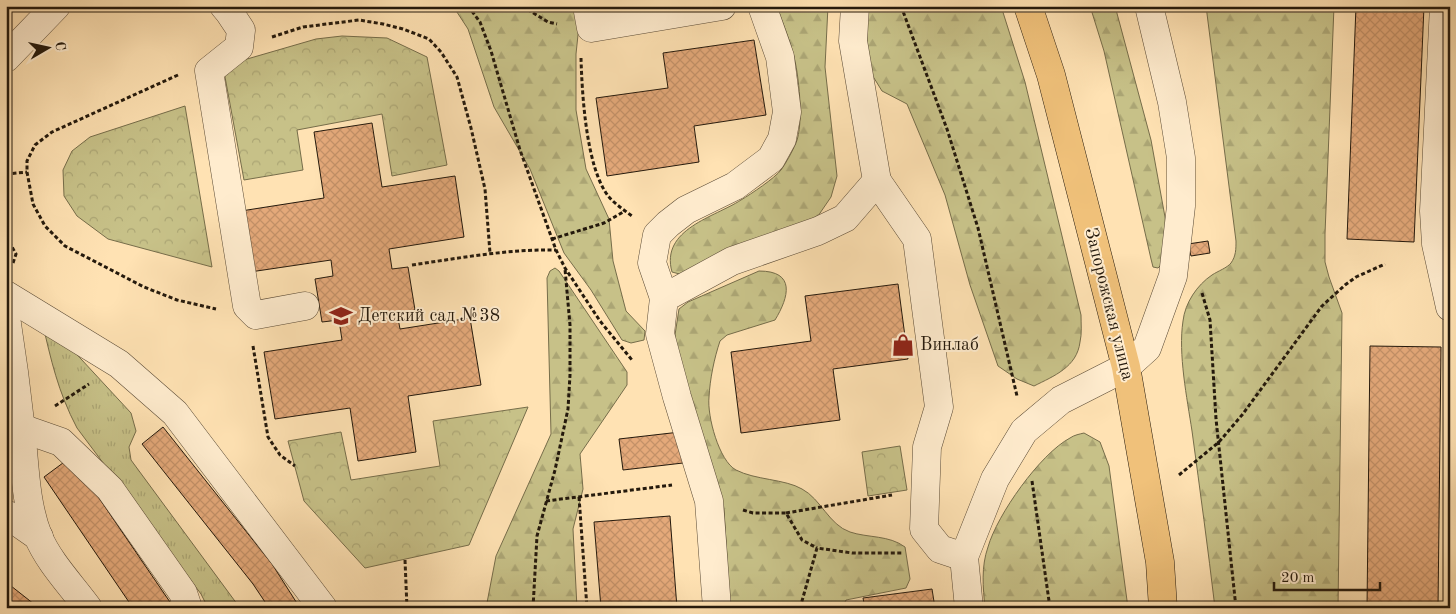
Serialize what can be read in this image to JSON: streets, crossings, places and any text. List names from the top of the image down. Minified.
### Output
{"streets":{"main road":["Запорожская улица"]},"places":{"school or university":["Детский сад №38"],"shop":["Винлаб"]},"scale_bar":"20 m","north":"right"}
